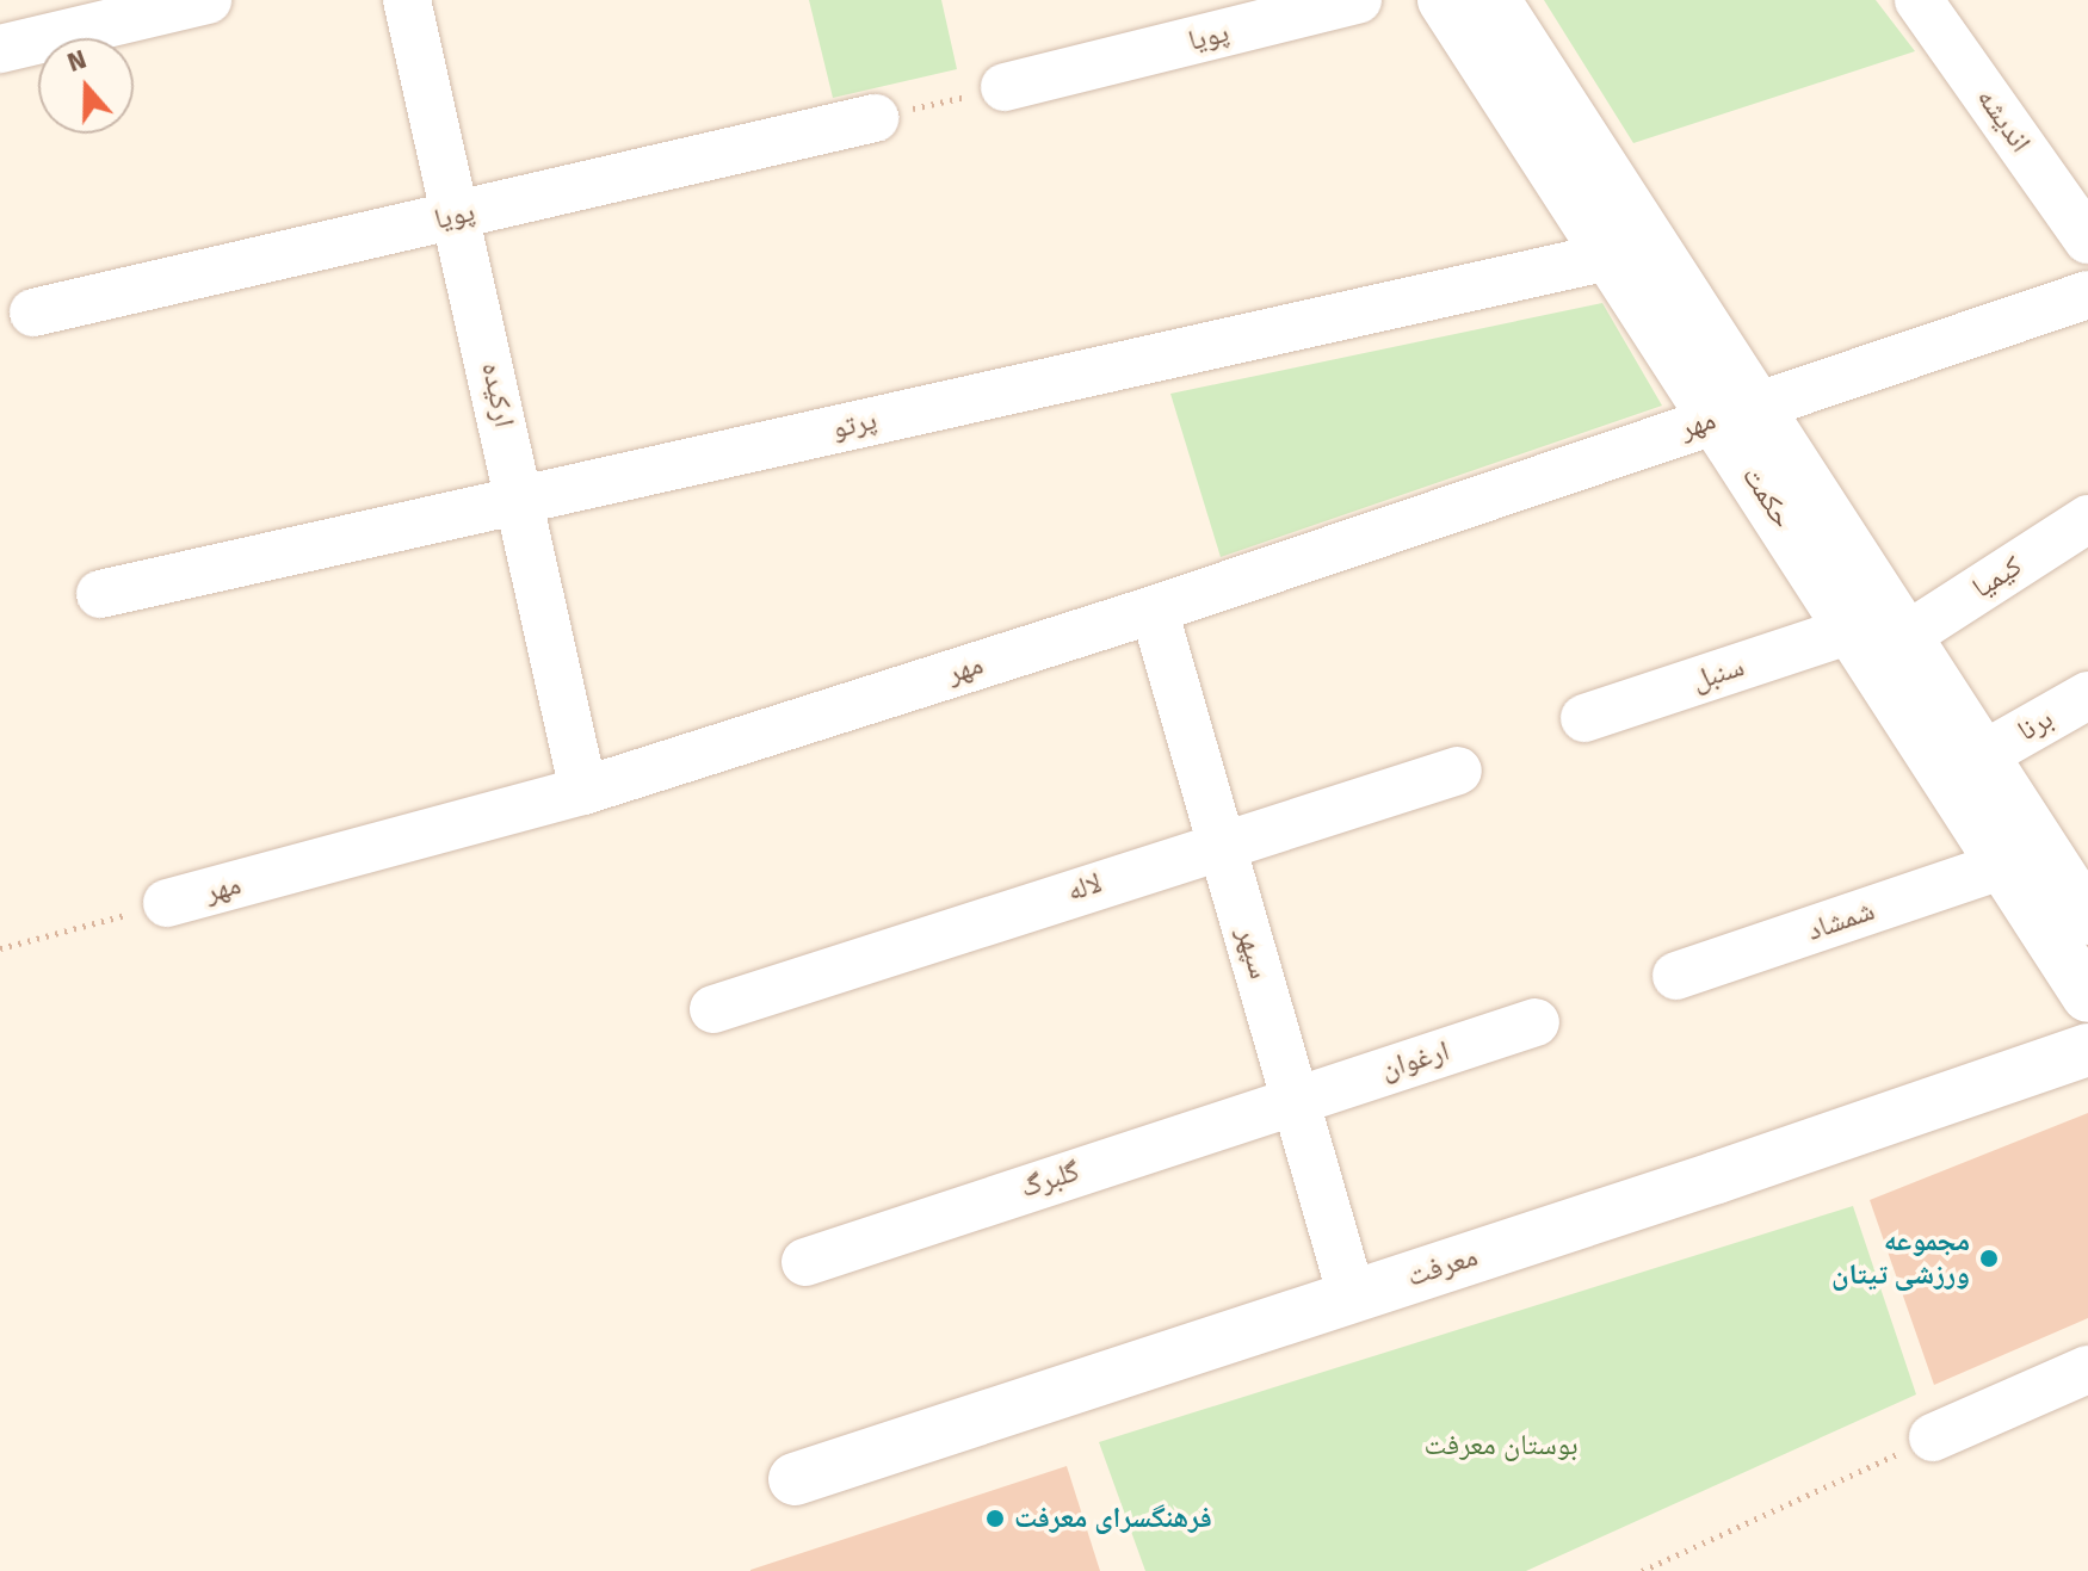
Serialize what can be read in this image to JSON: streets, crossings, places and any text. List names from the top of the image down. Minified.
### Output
{"streets":{"street":["پویا","اندیشه","ارکیده","پرتو","مهر","حکمت","کیمیا","سنبل","برنا","لاله","شمشاد","سپهر","ارغوان","گلبرگ","معرفت"]},"crossings":[["پویا","ارکیده"],["ارکیده","پرتو"],["ارکیده","مهر"],["پرتو","حکمت"],["مهر","حکمت"],["مهر","سپهر"],["حکمت","کیمیا"],["حکمت","سنبل"],["حکمت","برنا"],["حکمت","شمشاد"],["لاله","سپهر"],["سپهر","ارغوان"],["سپهر","گلبرگ"],["سپهر","معرفت"],["ارغوان","گلبرگ"]],"parks":["بوستان معرفت"],"places":["مجموعه ورزشی تیتان","فرهنگسرای معرفت"],"north":"top"}
